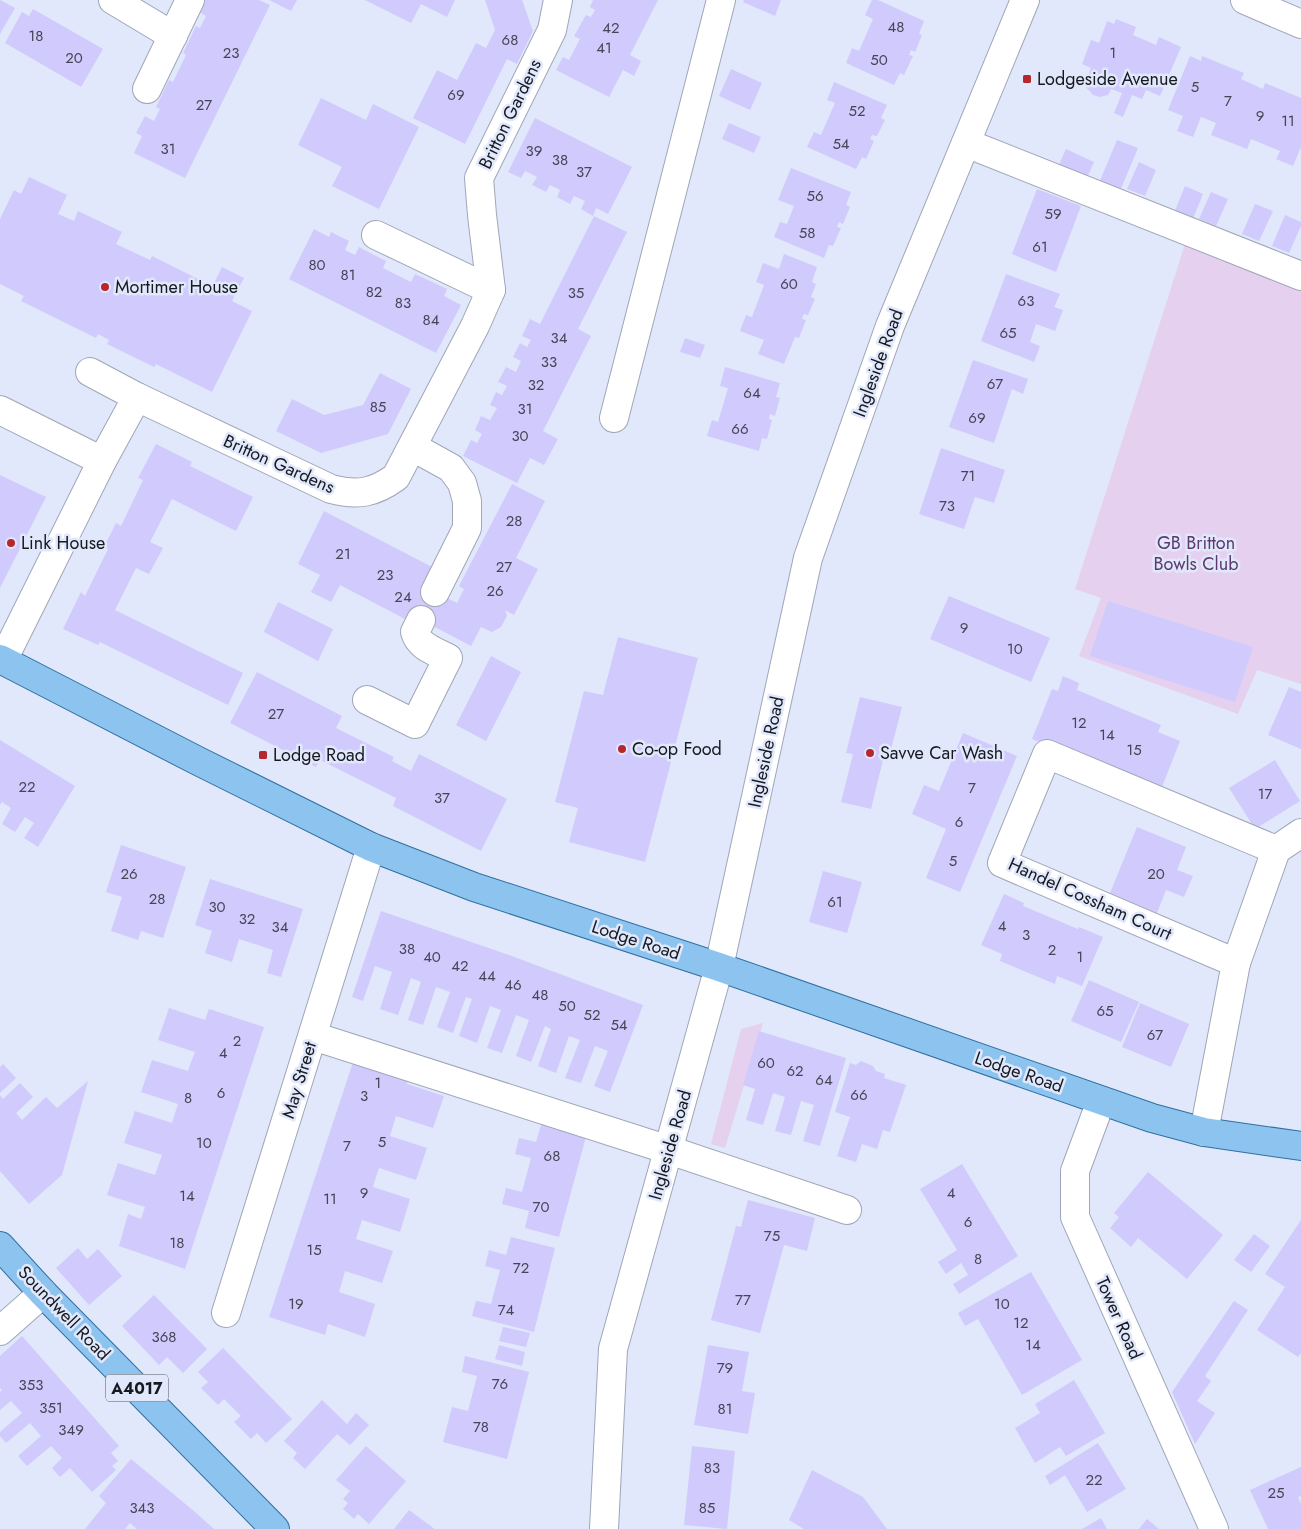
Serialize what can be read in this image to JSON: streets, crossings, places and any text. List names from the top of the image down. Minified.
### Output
{"streets":{"main road":["Lodge Road","Soundwell Road","A4017"],"street":["Britton Gardens","Ingleside Road","Handel Cossham Court","May Street","Tower Road"]},"crossings":[["Ingleside Road","Lodge Road"],["Lodge Road","May Street"],["Lodge Road","Tower Road"]],"parks":["GB Britton Bowls Club"],"places":{"transit":["Lodgeside Avenue","Lodge Road"],"other":["Mortimer House","Link House","Co-op Food","Savve Car Wash"]},"house_numbers":["48","42","18","68","41","23","1","20","50","5","69","7","27","52","9","11","54","31","39","38","37","56","59","58","61","80","81","60","82","35","63","83","84","65","34","33","67","32","64","85","31","69","66","30","71","73","28","21","27","23","26","24","9","10","27","12","14","15","22","7","17","37","6","5","26","20","28","61","30","32","4","34","3","38","2","40","1","42","44","46","48","50","65","52","54","67","2","4","60","62","64","1","6","66","3","8","5","10","7","68","9","4","14","11","70","6","75","18","15","8","72","77","19","10","74","12","368","14","79","76","353","351","81","78","349","83","22","25","343","85"]}
